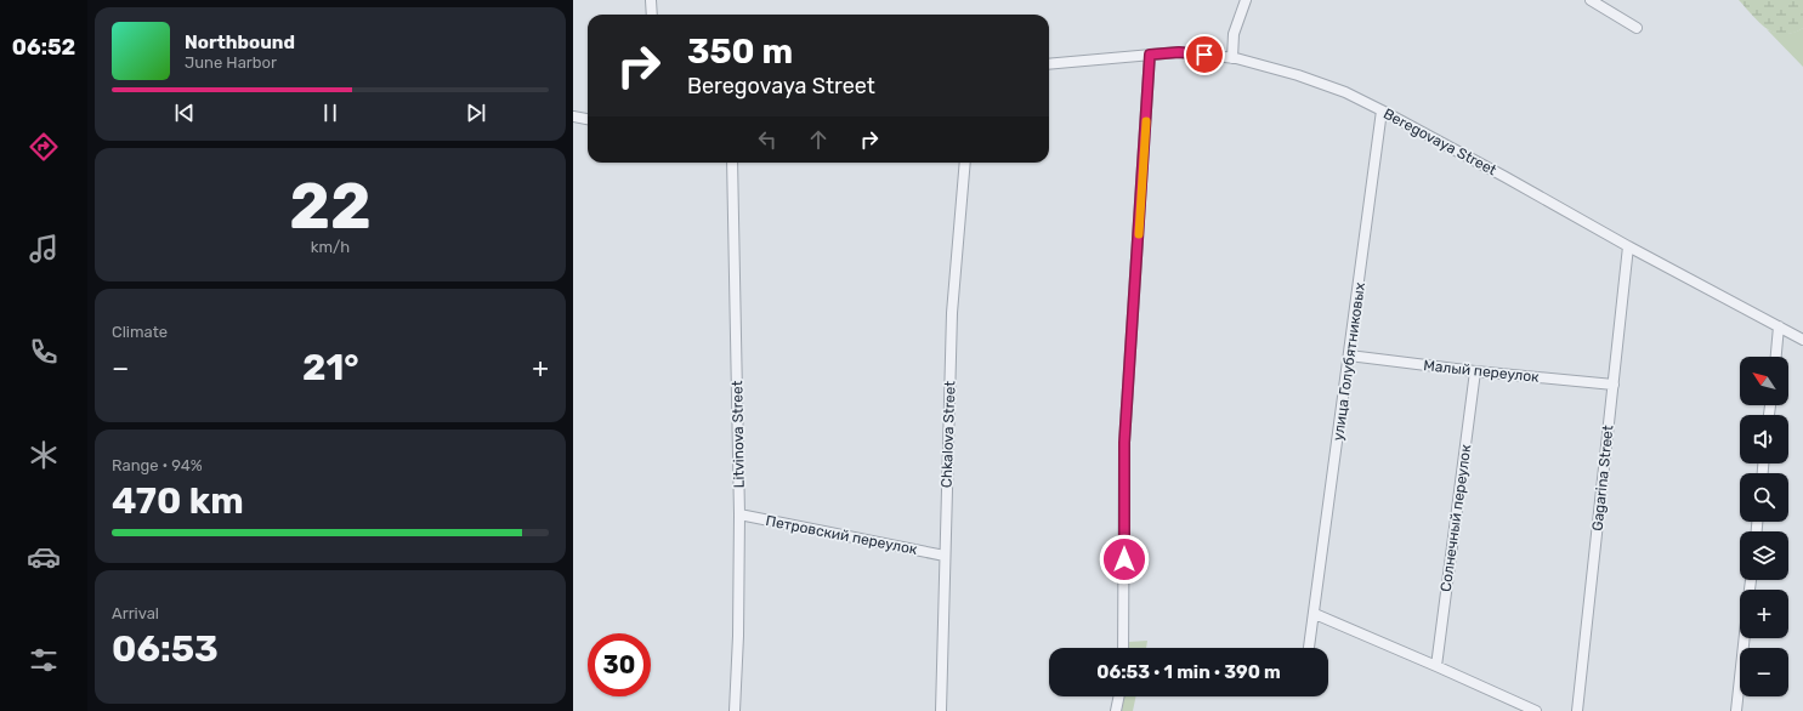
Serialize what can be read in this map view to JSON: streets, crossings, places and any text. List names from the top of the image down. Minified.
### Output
{"streets":{"street":["Beregovaya Street","улица Голубятниковых","Малый переулок","Litvinova Street","Chkalova Street","Gagarina Street","Солнечный переулок","Петровский переулок"]},"crossings":[["Beregovaya Street","улица Голубятниковых"],["Beregovaya Street","Gagarina Street"],["улица Голубятниковых","Малый переулок"],["Малый переулок","Gagarina Street"],["Малый переулок","Солнечный переулок"],["Litvinova Street","Петровский переулок"],["Chkalova Street","Петровский переулок"]],"north":"top left","page":{"tabs":"06:52","turn":["350 m","Beregovaya Street"],"song":["Northbound","June Harbor"],"tile":[["22","km/h"],"Climate",["Range · 94%","470 km"],["Arrival","06:53"]],"heat":["−","21°","+"],"map_buttons":["+","−"],"limit":"30","trip":"06:53 · 1 min · 390 m"}}
